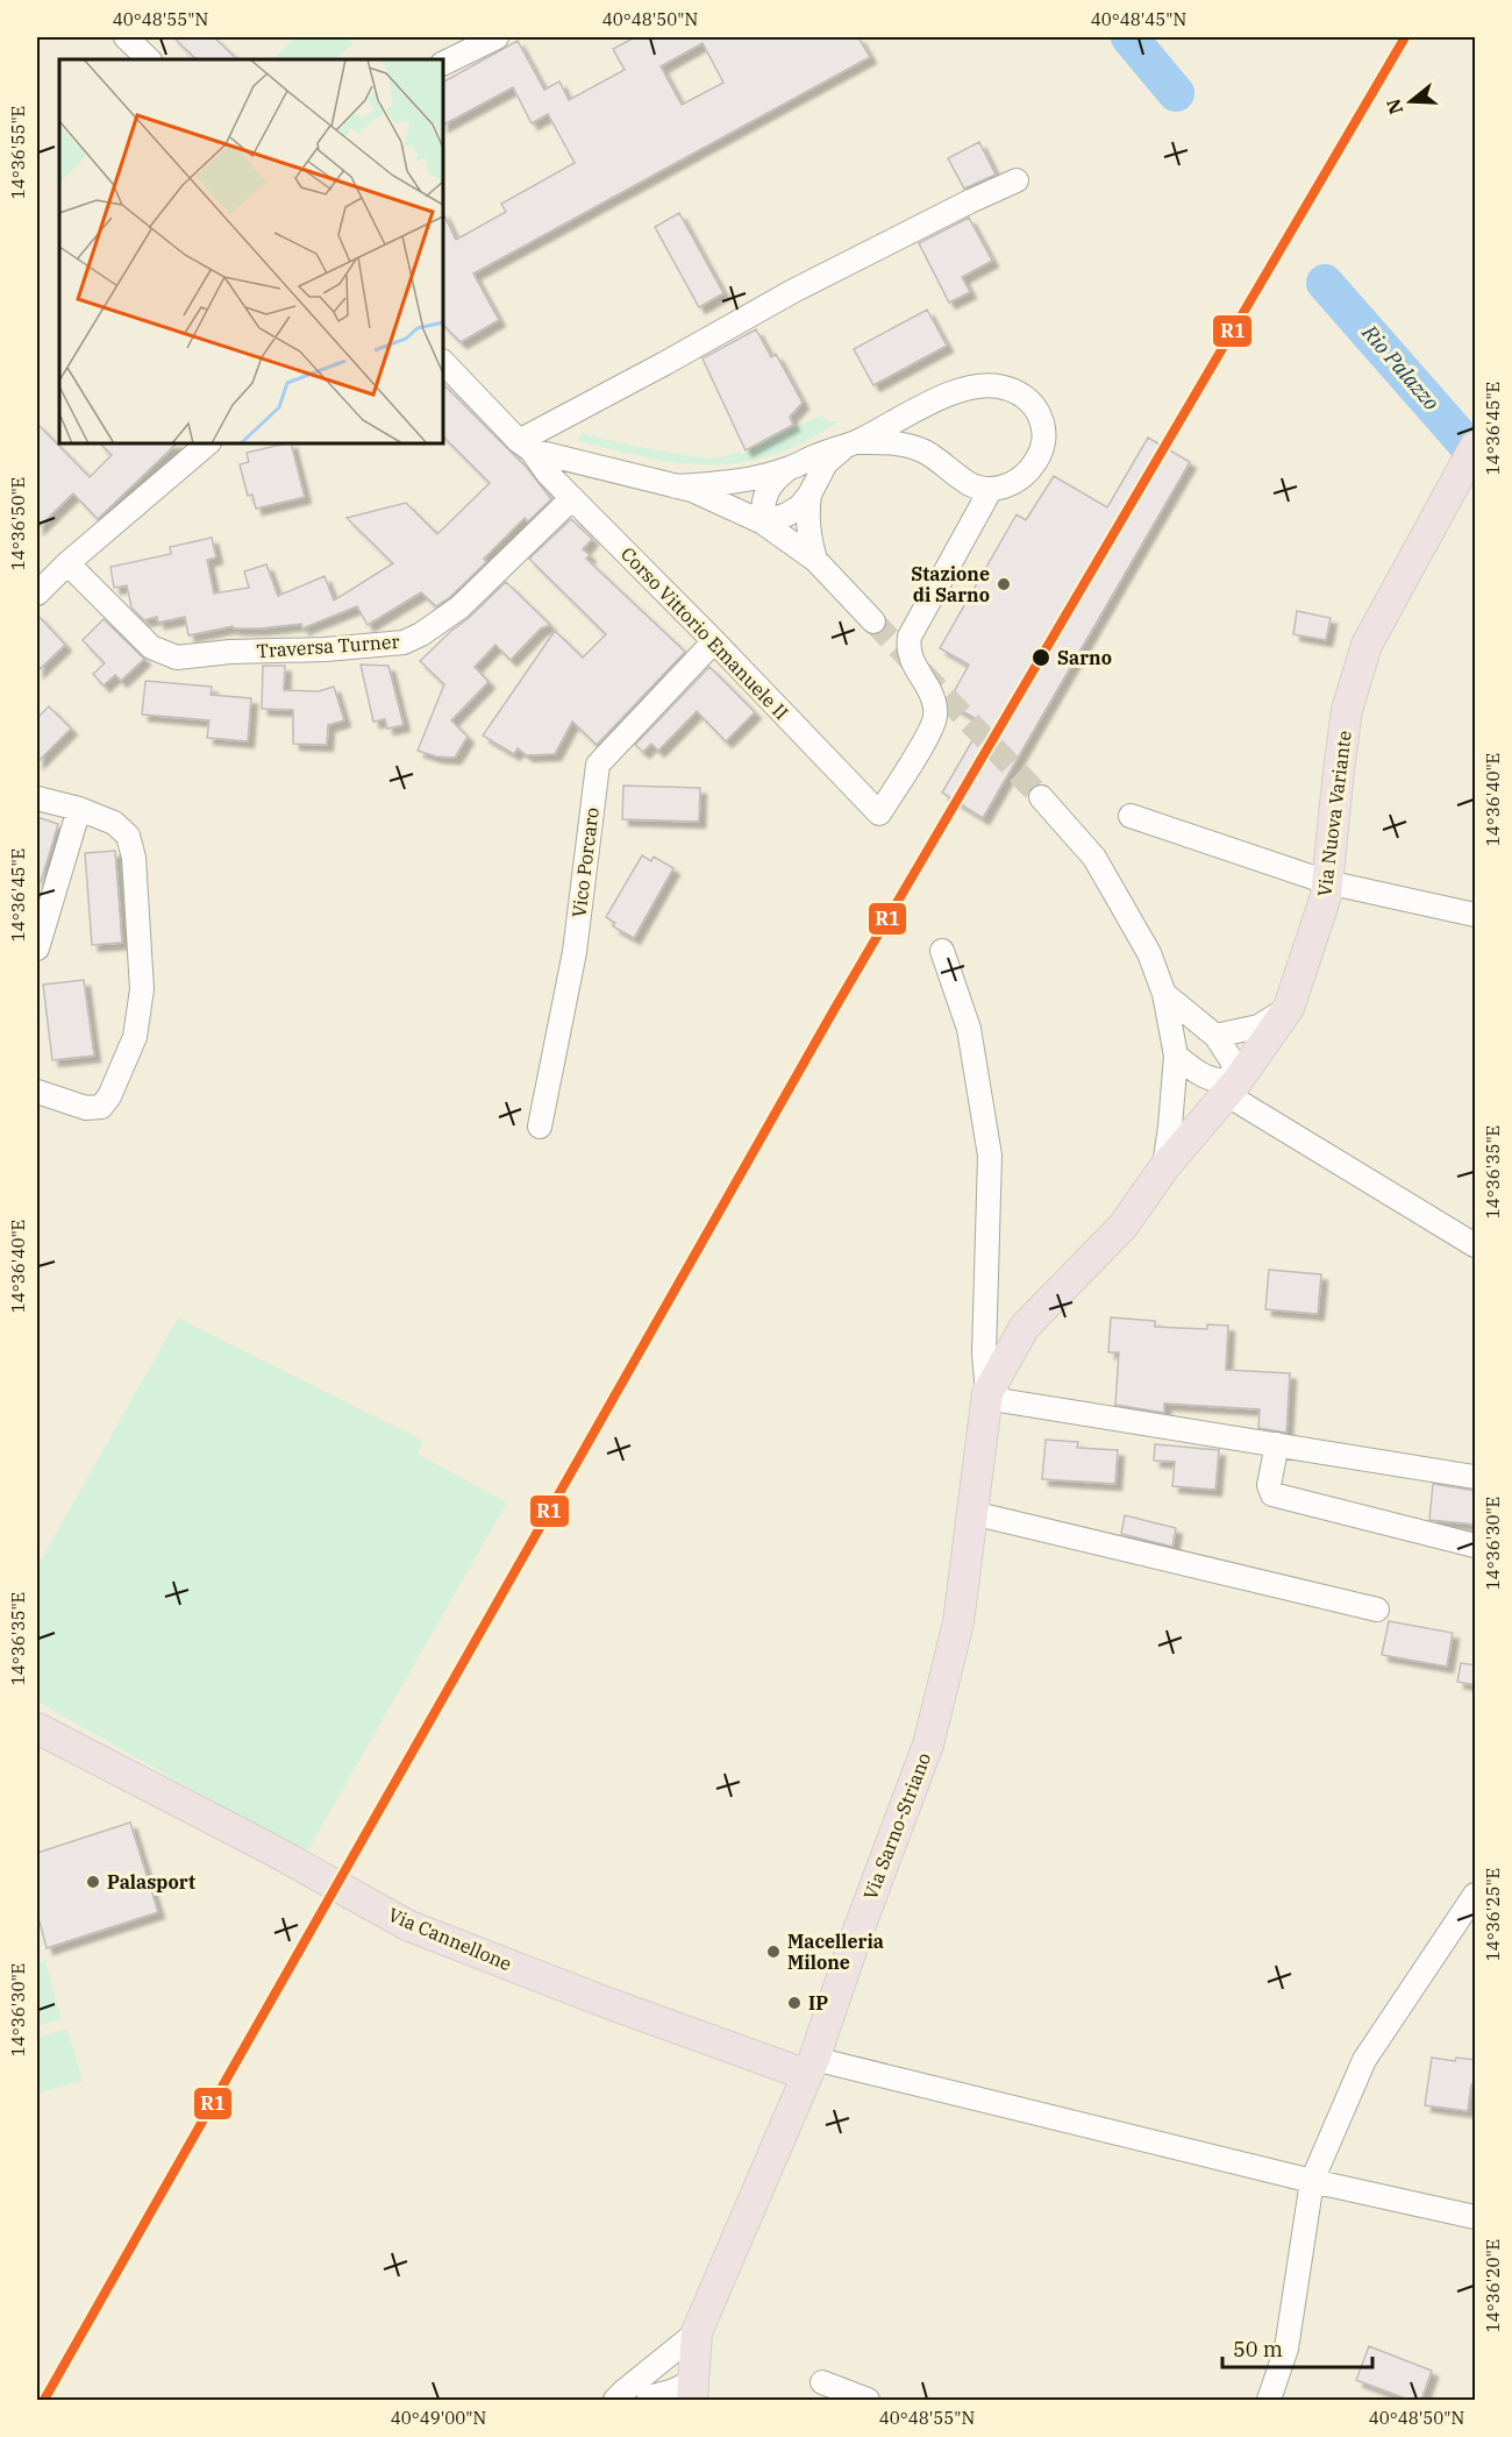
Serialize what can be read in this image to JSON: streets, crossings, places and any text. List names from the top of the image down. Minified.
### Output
{"streets":{"main road":["Via Nuova Variante","Via Sarno-Striano","Via Cannellone"],"street":["Corso Vittorio Emanuele II","Traversa Turner","Vico Porcaro"]},"crossings":[["Corso Vittorio Emanuele II","Traversa Turner"],["Corso Vittorio Emanuele II","Vico Porcaro"],["Via Nuova Variante","Via Sarno-Striano"],["Via Sarno-Striano","Via Cannellone"]],"water":["Rio Palazzo"],"places":["Stazione di Sarno","Sarno","Palasport","Macelleria Milone","IP"],"lines":["transit line R1"],"scale_bar":"50 m","north":"left","coordinates":["40°48'55\"N","40°48'50\"N","40°48'45\"N","14°36'55\"E","14°36'45\"E","14°36'50\"E","14°36'40\"E","14°36'35\"E","14°36'30\"E","14°36'25\"E","14°36'20\"E","40°49'00\"N"]}
